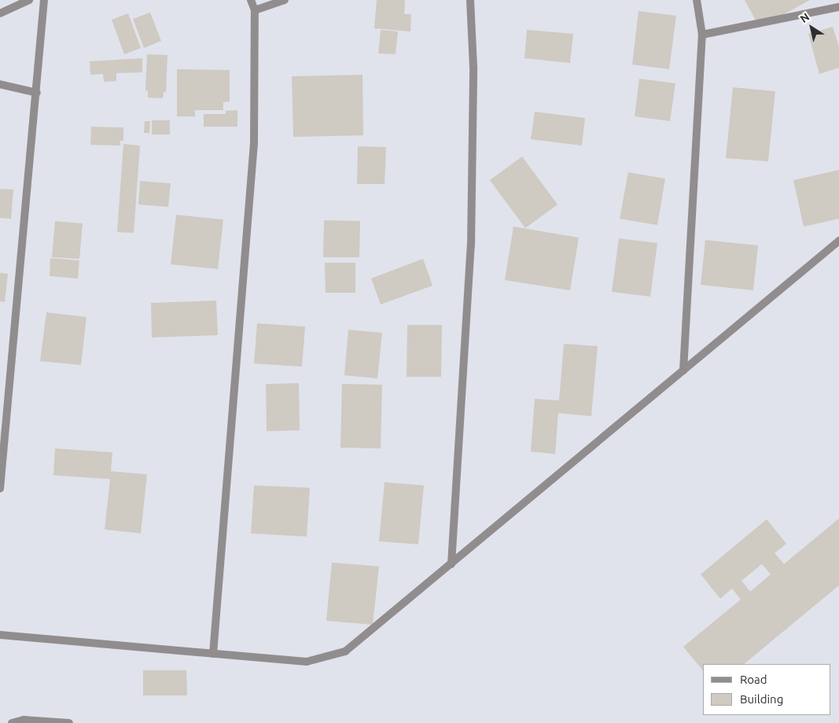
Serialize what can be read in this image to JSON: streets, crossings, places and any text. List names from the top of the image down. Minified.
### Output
{"legend":["Road","Building"],"north":"top left"}
